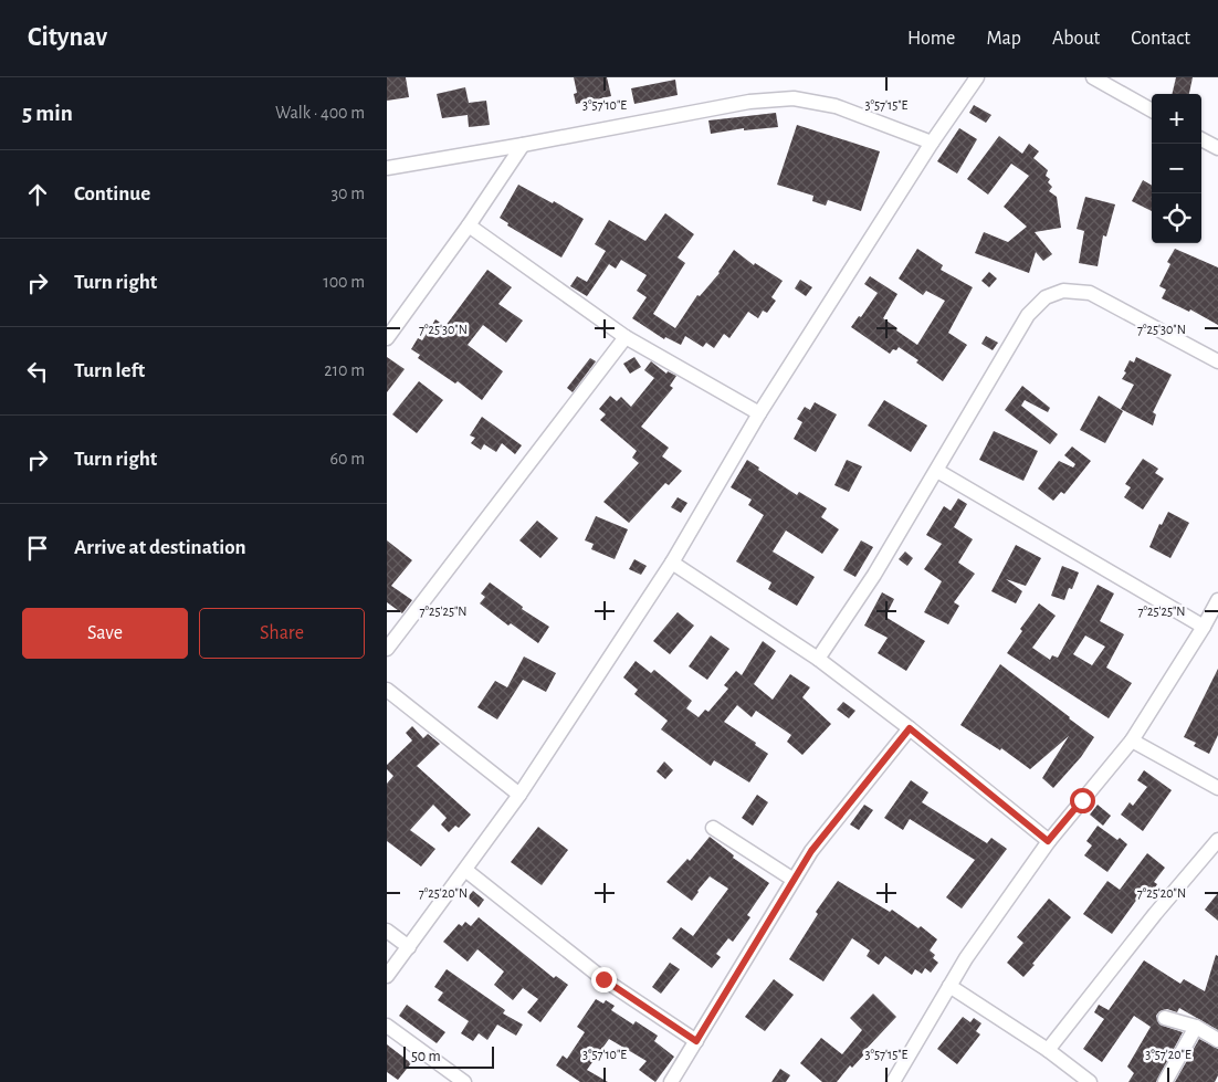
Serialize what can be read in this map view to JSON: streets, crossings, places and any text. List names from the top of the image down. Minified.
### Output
{"scale_bar":"50 m","page":{"header":"Citynav","nav":["Home","Map","About","Contact"],"heading":["5 min","Walk · 400 m"],"map_buttons":["+","−"],"list":[["Continue","30 m"],["Turn right","100 m"],["Turn left","210 m"],["Turn right","60 m"],"Arrive at destination"],"buttons":["Save","Share"],"scale":"50 m"},"coordinates":["3°57'10\"E","3°57'15\"E","7°25'30\"N","7°25'25\"N","7°25'20\"N","3°57'20\"E"]}
